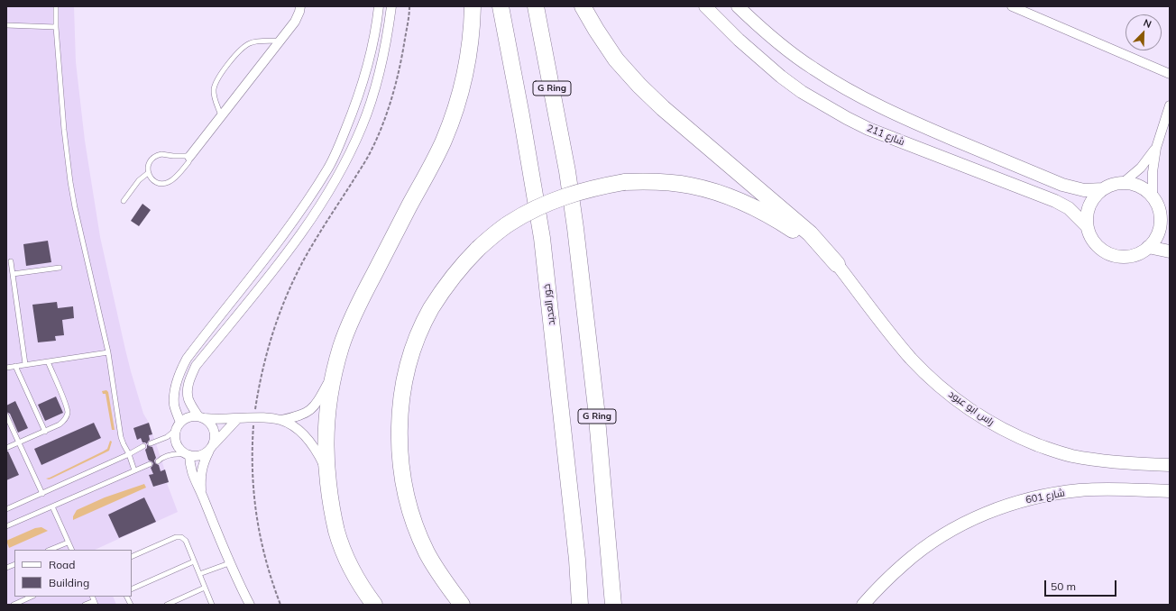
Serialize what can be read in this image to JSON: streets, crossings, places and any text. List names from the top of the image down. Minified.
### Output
{"streets":{"highway":["G Ring","خور العديد"],"main road":["شارع 211","راس ابو عبود","شارع 601"]},"legend":["Road","Building"],"scale_bar":"50 m","north":"top right"}
